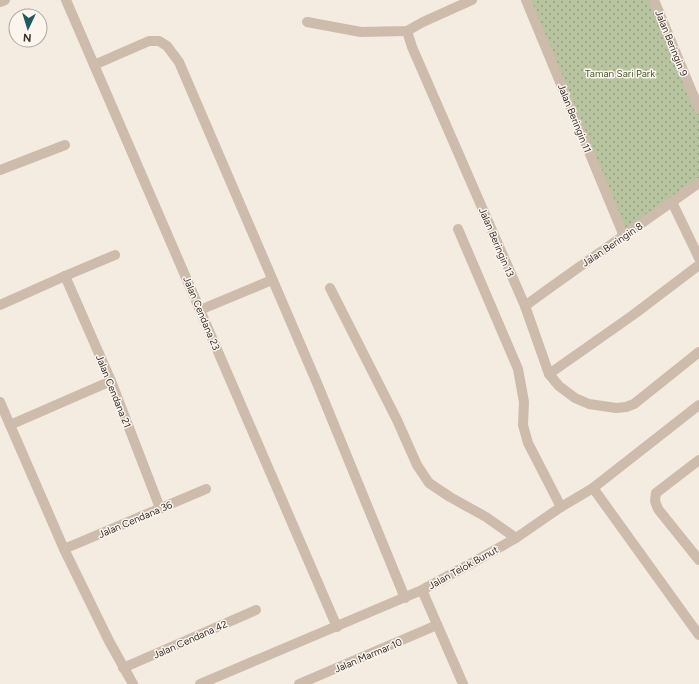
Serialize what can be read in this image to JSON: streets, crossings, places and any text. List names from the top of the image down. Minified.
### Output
{"streets":{"street":["Jalan Beringin 9","Jalan Beringin 11","Jalan Beringin 13","Jalan Beringin 8","Jalan Cendana 23","Jalan Cendana 21","Jalan Cendana 36","Jalan Telok Bunut","Jalan Cendana 42","Jalan Marmar 10"]},"crossings":[["Jalan Beringin 11","Jalan Beringin 8"],["Jalan Beringin 13","Jalan Beringin 8"],["Jalan Cendana 23","Jalan Telok Bunut"],["Jalan Cendana 21","Jalan Cendana 36"]],"parks":["Taman Sari Park"],"north":"bottom"}
